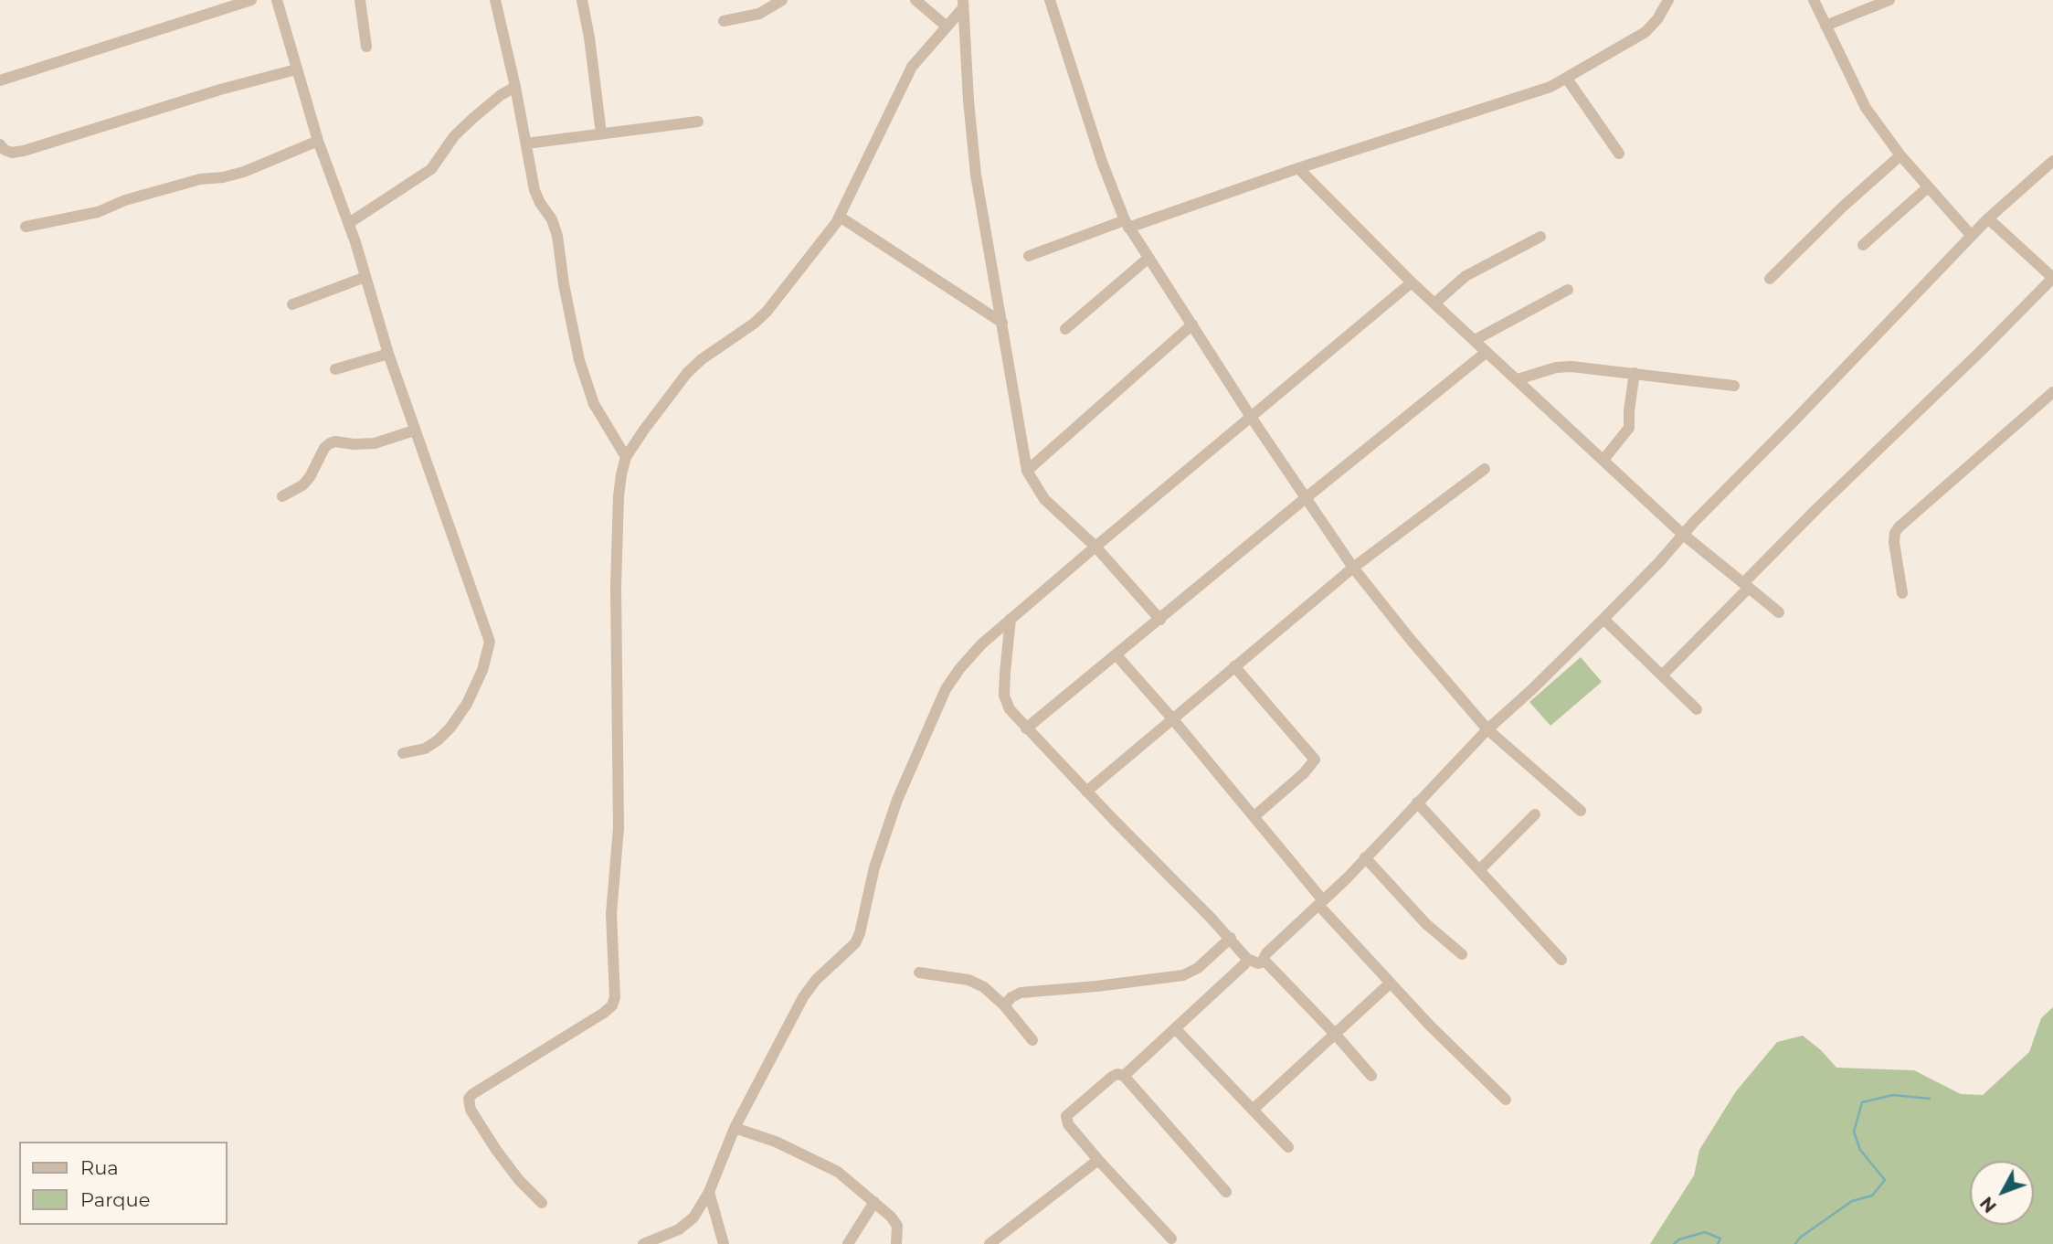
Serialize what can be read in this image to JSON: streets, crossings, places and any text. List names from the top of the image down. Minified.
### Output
{"legend":["Rua","Parque"],"north":"bottom left"}
